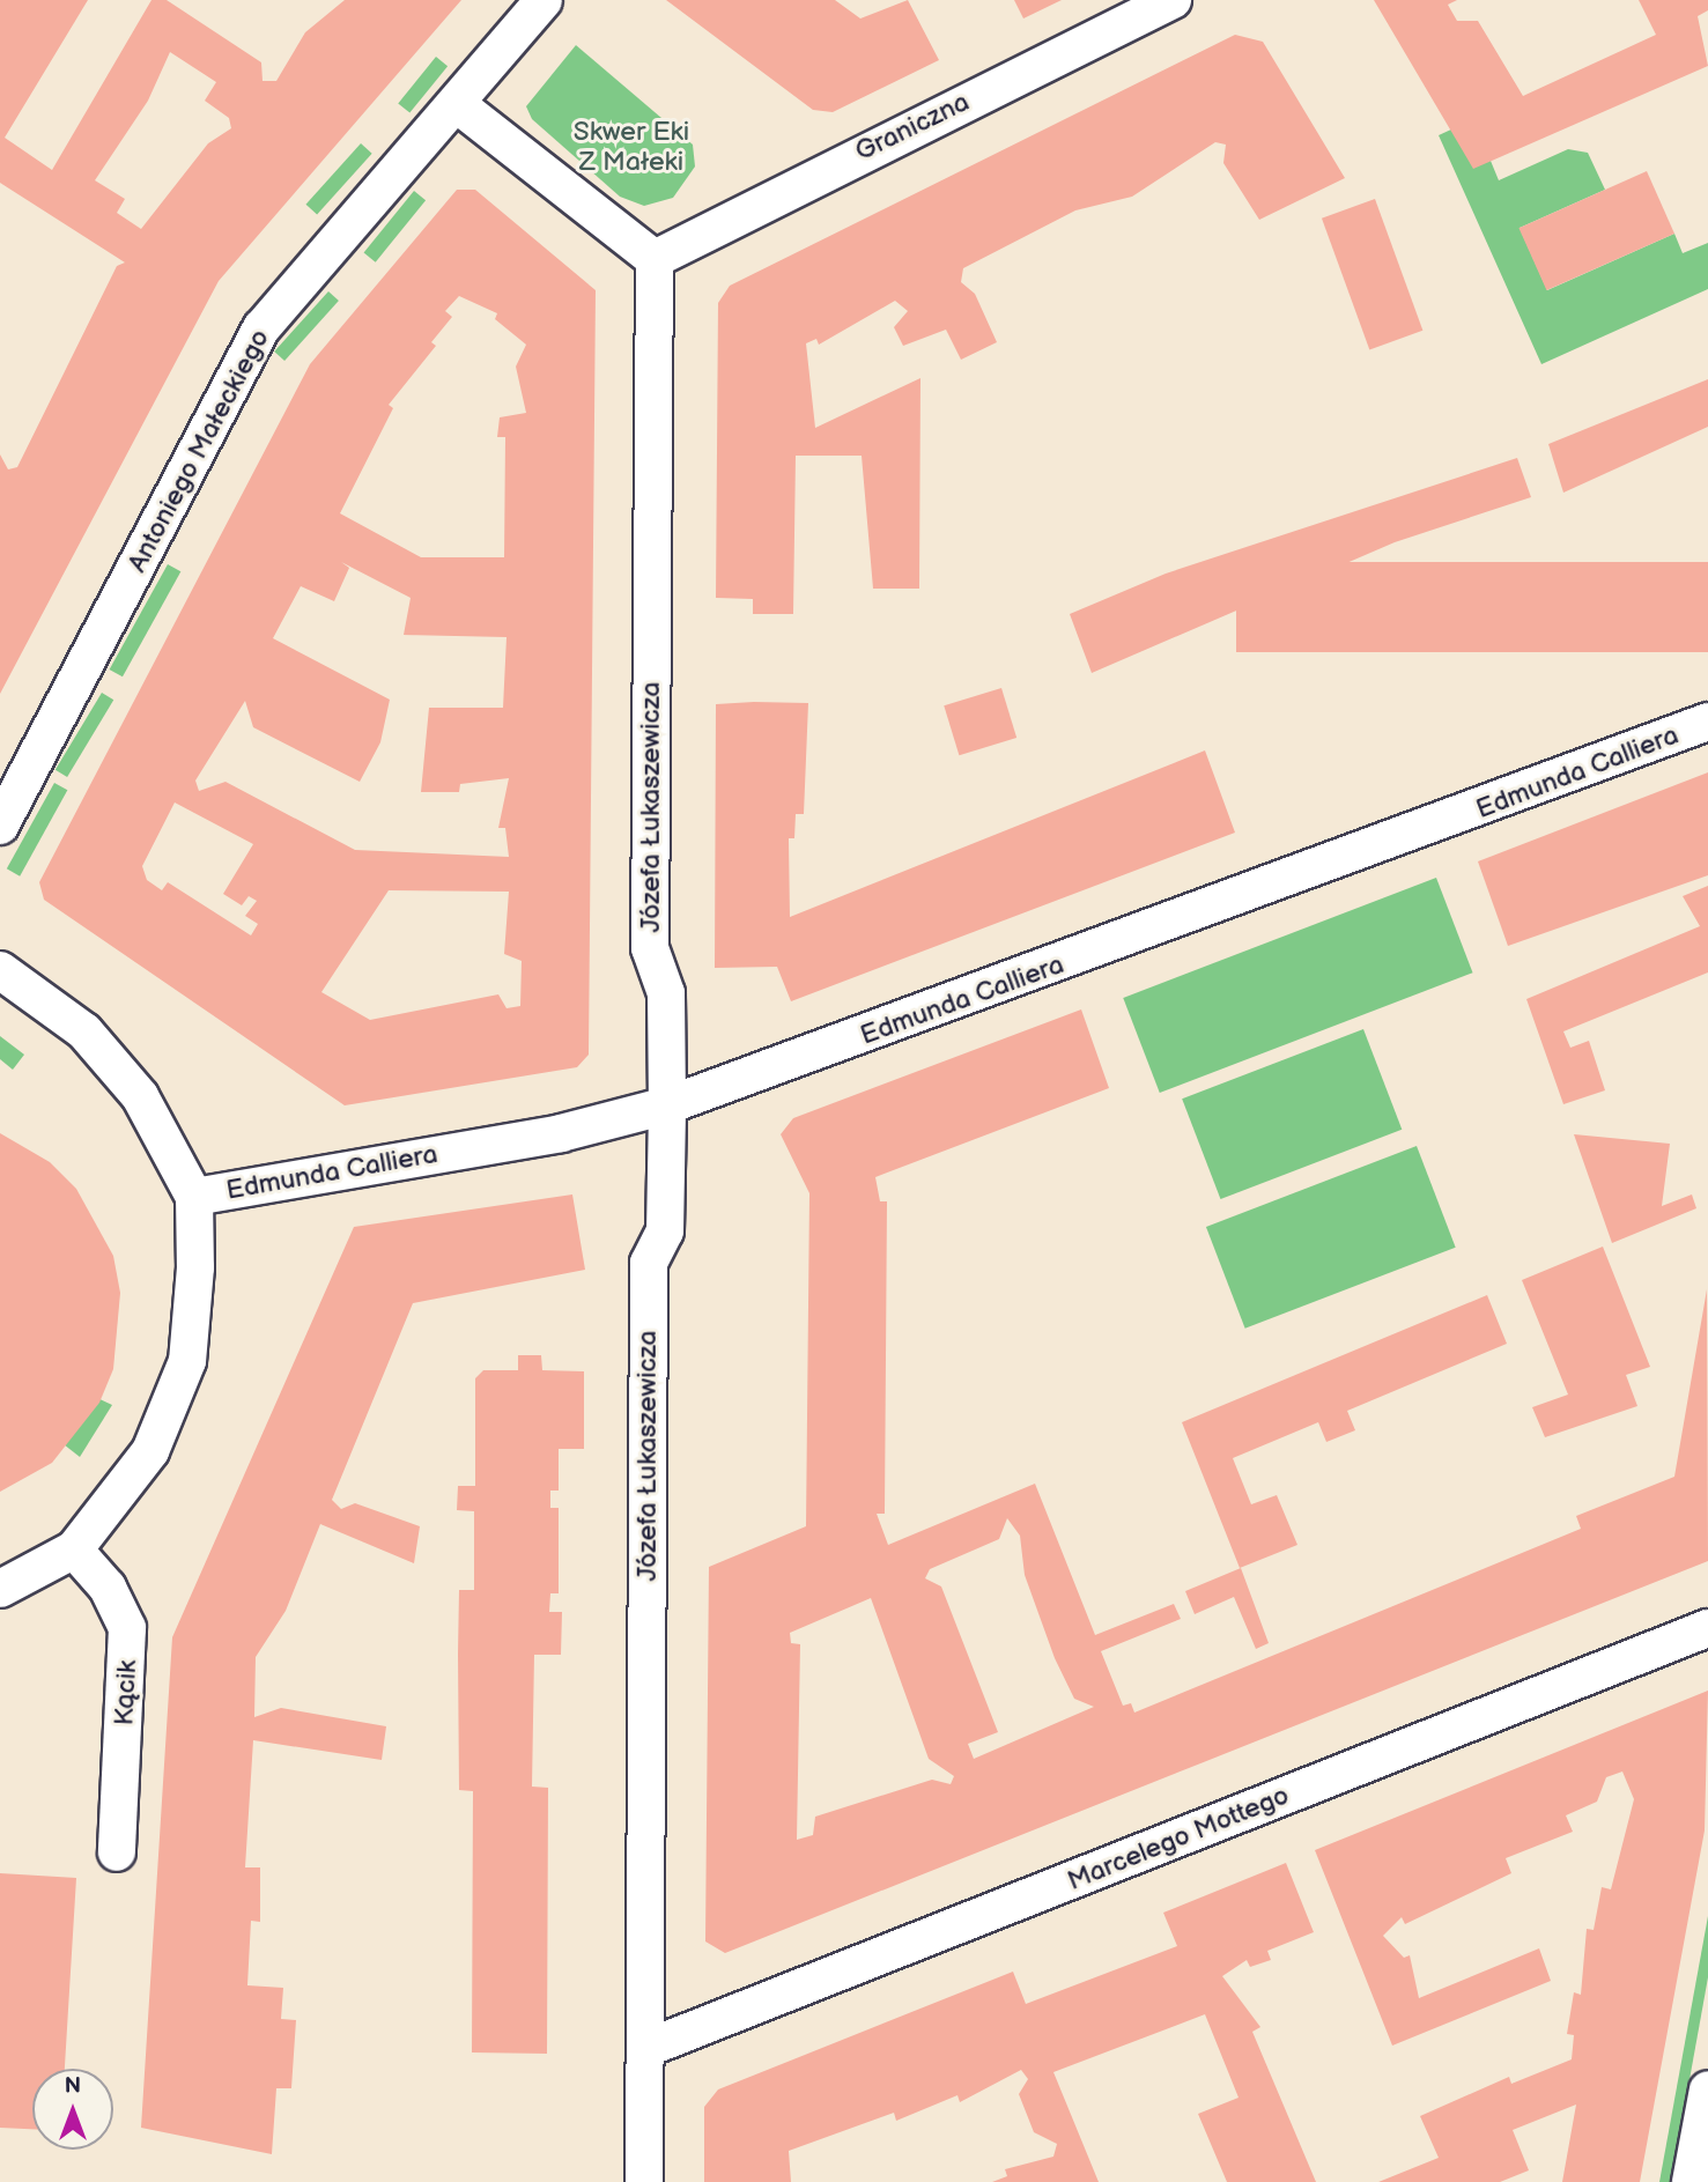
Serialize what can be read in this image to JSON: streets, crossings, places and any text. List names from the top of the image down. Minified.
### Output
{"streets":{"street":["Graniczna","Antoniego Małeckiego","Edmunda Calliera","Józefa Łukaszewicza","Kącik","Marcelego Mottego"]},"crossings":[["Graniczna","Józefa Łukaszewicza"],["Edmunda Calliera","Józefa Łukaszewicza"],["Józefa Łukaszewicza","Marcelego Mottego"]],"parks":["Skwer Eki Z Małeki"],"north":"top"}
